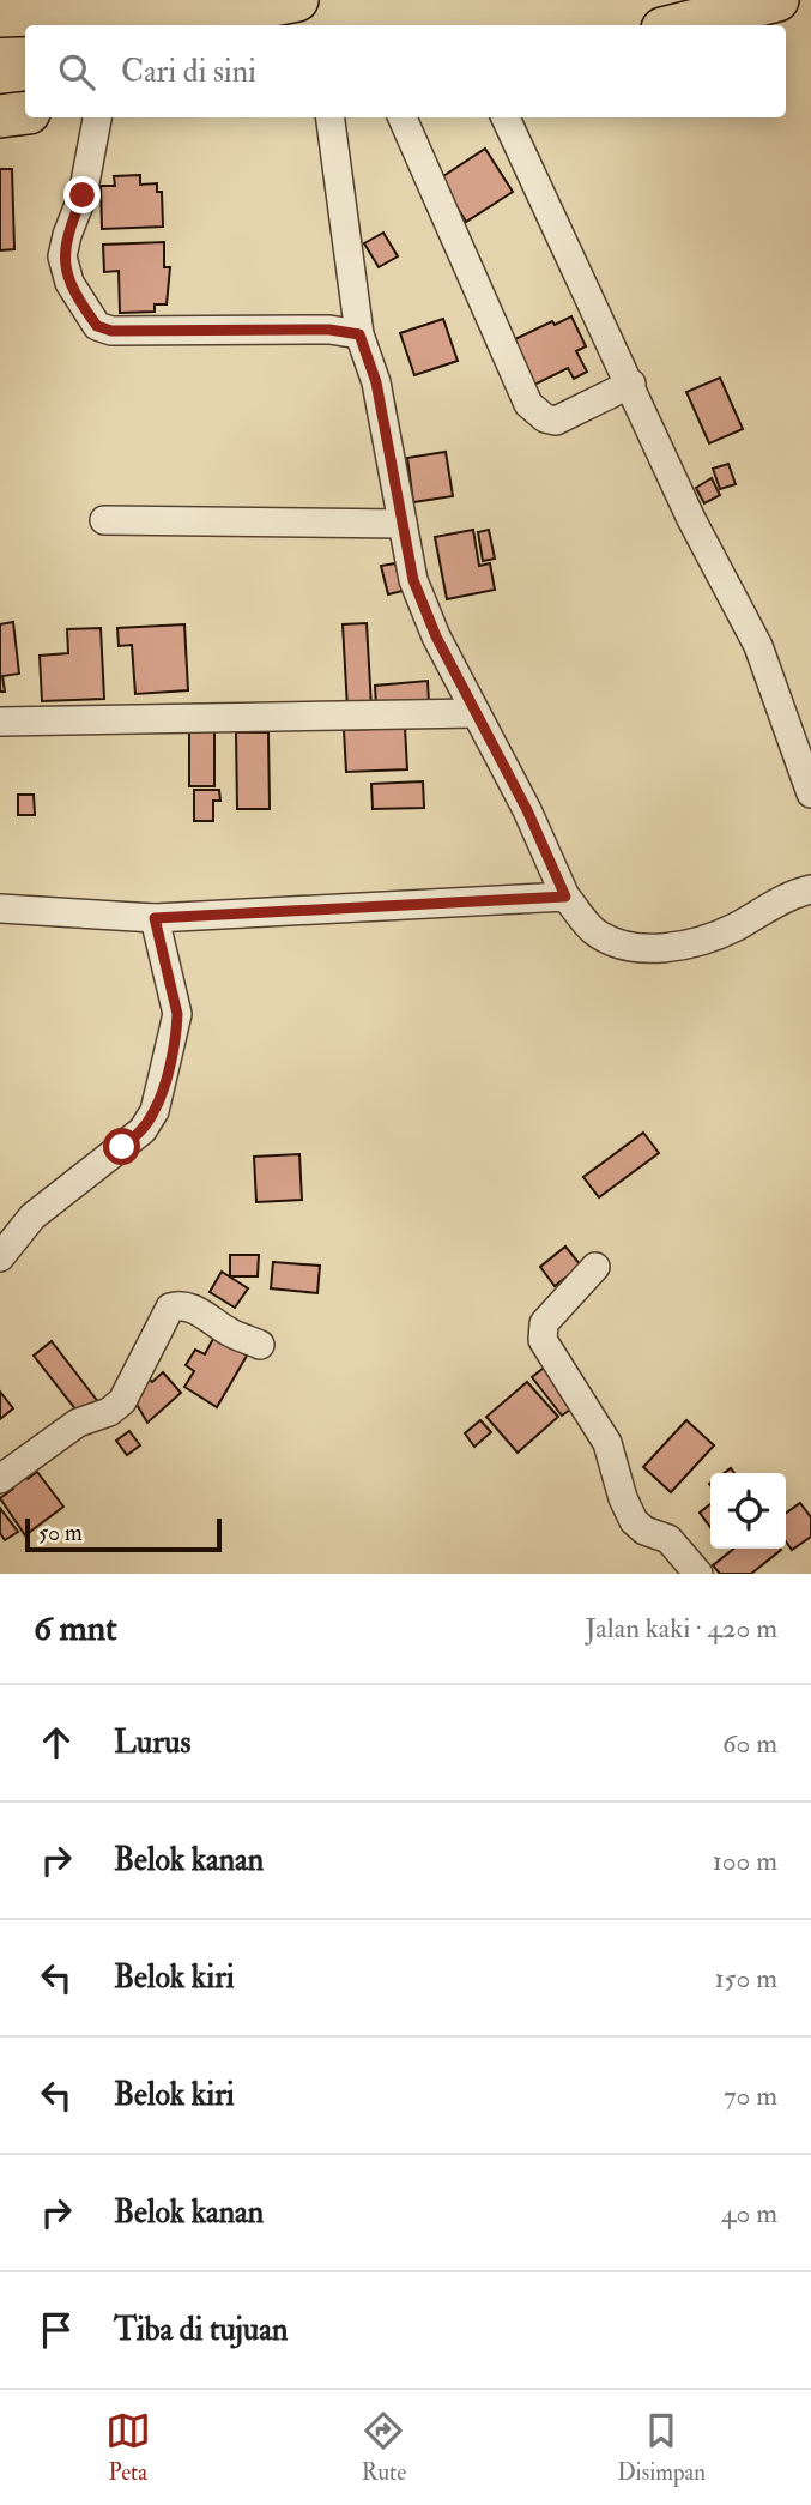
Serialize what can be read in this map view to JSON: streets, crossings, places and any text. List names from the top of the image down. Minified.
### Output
{"scale_bar":"50 m","page":{"search":"Cari di sini","scale":"50 m","heading":["6 mnt","Jalan kaki · 420 m"],"list":[["Lurus","60 m"],["Belok kanan","100 m"],["Belok kiri","150 m"],["Belok kiri","70 m"],["Belok kanan","40 m"],"Tiba di tujuan"],"nav":["Peta","Rute","Disimpan"]}}
